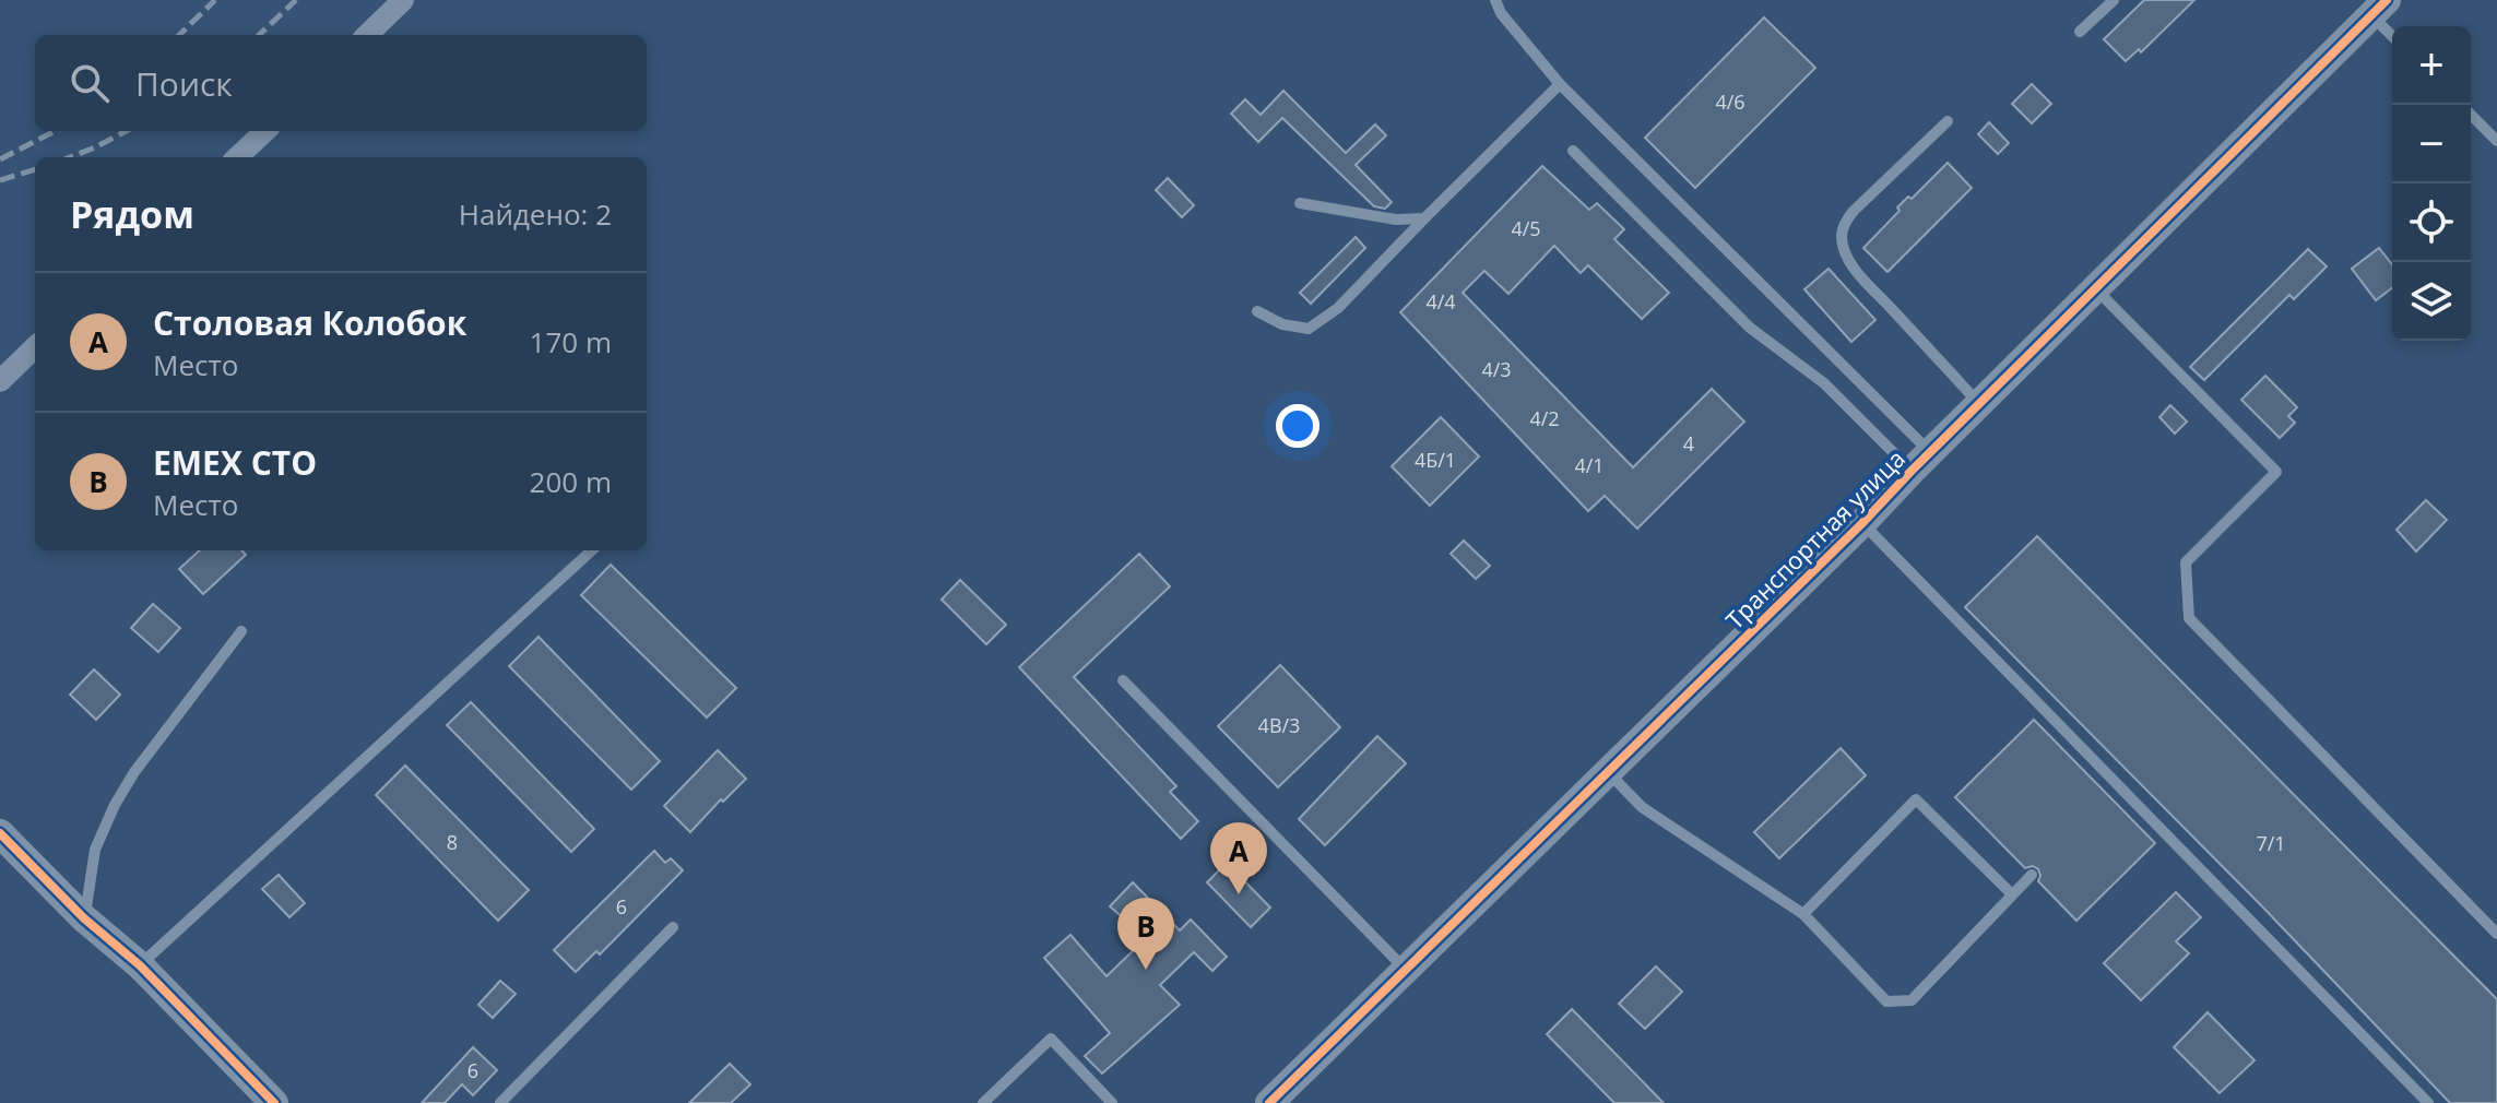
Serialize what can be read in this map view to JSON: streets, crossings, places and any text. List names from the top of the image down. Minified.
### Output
{"streets":{"street":["Транспортная улица"]},"house_numbers":["4/6","4/5","4/4","4/3","4/2","4","4Б/1","4/1","4В/3","8","7/1","6","6"],"page":{"map_buttons":["+","−"],"search":"Поиск","heading":["Рядом","Найдено: 2"],"list":[{"mark":"A","name":"Столовая Колобок","note":"Место","value":"170 m"},{"mark":"B","name":"EMEX СТО","note":"Место","value":"200 m"}],"pins":["A","B"]}}
